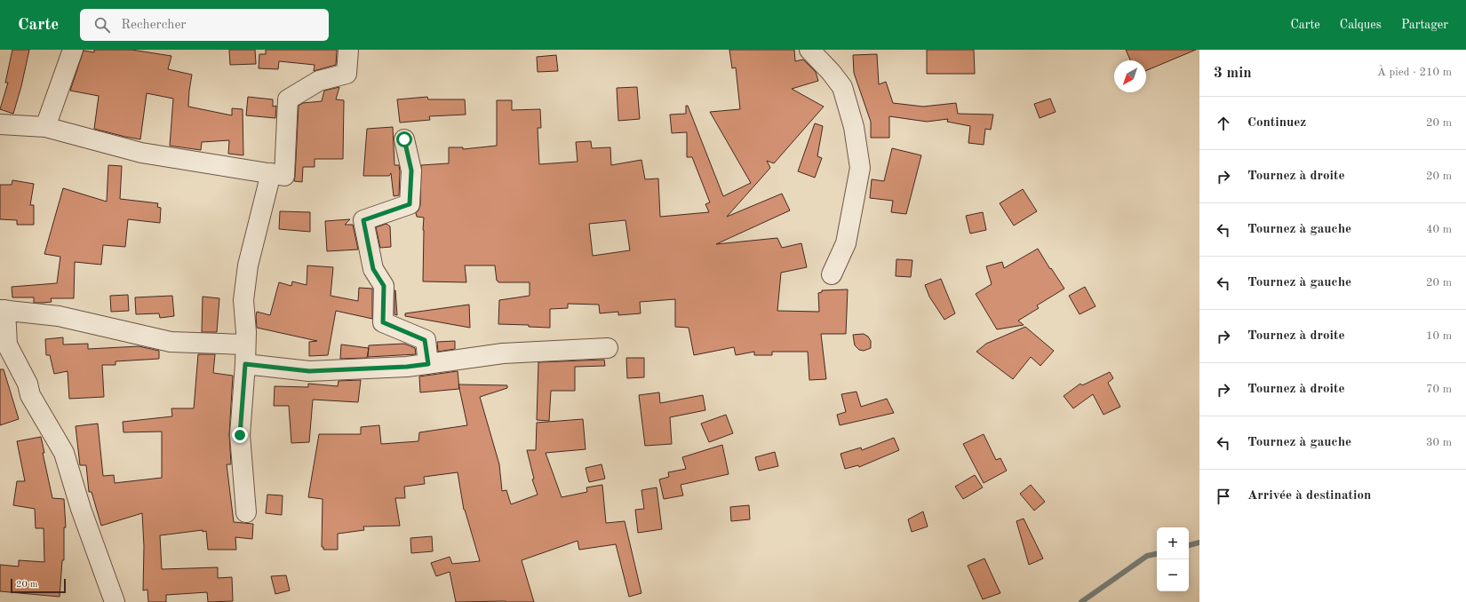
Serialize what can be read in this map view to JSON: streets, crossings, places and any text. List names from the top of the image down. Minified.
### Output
{"scale_bar":"20 m","north":"bottom left","page":{"header":"Carte","search":"Rechercher","nav":["Carte","Calques","Partager"],"heading":["3 min","À pied · 210 m"],"list":[["Continuez","20 m"],["Tournez à droite","20 m"],["Tournez à gauche","40 m"],["Tournez à gauche","20 m"],["Tournez à droite","10 m"],["Tournez à droite","70 m"],["Tournez à gauche","30 m"],"Arrivée à destination"],"map_buttons":["+","−"],"scale":"20 m"}}
